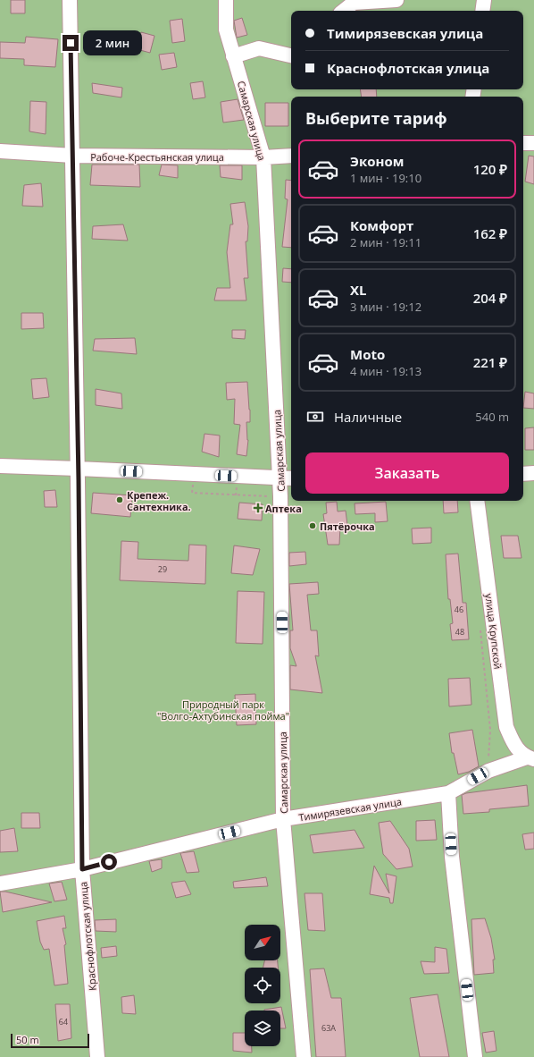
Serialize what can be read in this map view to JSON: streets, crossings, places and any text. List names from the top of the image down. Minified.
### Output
{"streets":{"street":["Самарская улица","Рабоче-Крестьянская улица","улица Крупской","Тимирязевская улица","Краснофлотская улица"]},"crossings":[["Самарская улица","Рабоче-Крестьянская улица"],["Самарская улица","Тимирязевская улица"],["Рабоче-Крестьянская улица","Краснофлотская улица"],["улица Крупской","Тимирязевская улица"],["Тимирязевская улица","Краснофлотская улица"]],"parks":["Природный парк \"Волго-Ахтубинская пойма\""],"places":{"other":["Крепеж. Сантехника.","Пятёрочка"],"health":["Аптека"]},"house_numbers":["29","46","48","64","63А"],"scale_bar":"50 m","north":"top right","page":{"banner":["Тимирязевская улица","Краснофлотская улица"],"bubble":"2 мин","heading":"Выберите тариф","list":[{"name":"Эконом","note":"1 мин · 19:10","value":"120 ₽"},{"name":"Комфорт","note":"2 мин · 19:11","value":"162 ₽"},{"name":"XL","note":"3 мин · 19:12","value":"204 ₽"},{"name":"Moto","note":"4 мин · 19:13","value":"221 ₽"}],"pay":["Наличные","540 m"],"buttons":"Заказать","scale":"50 m"}}
